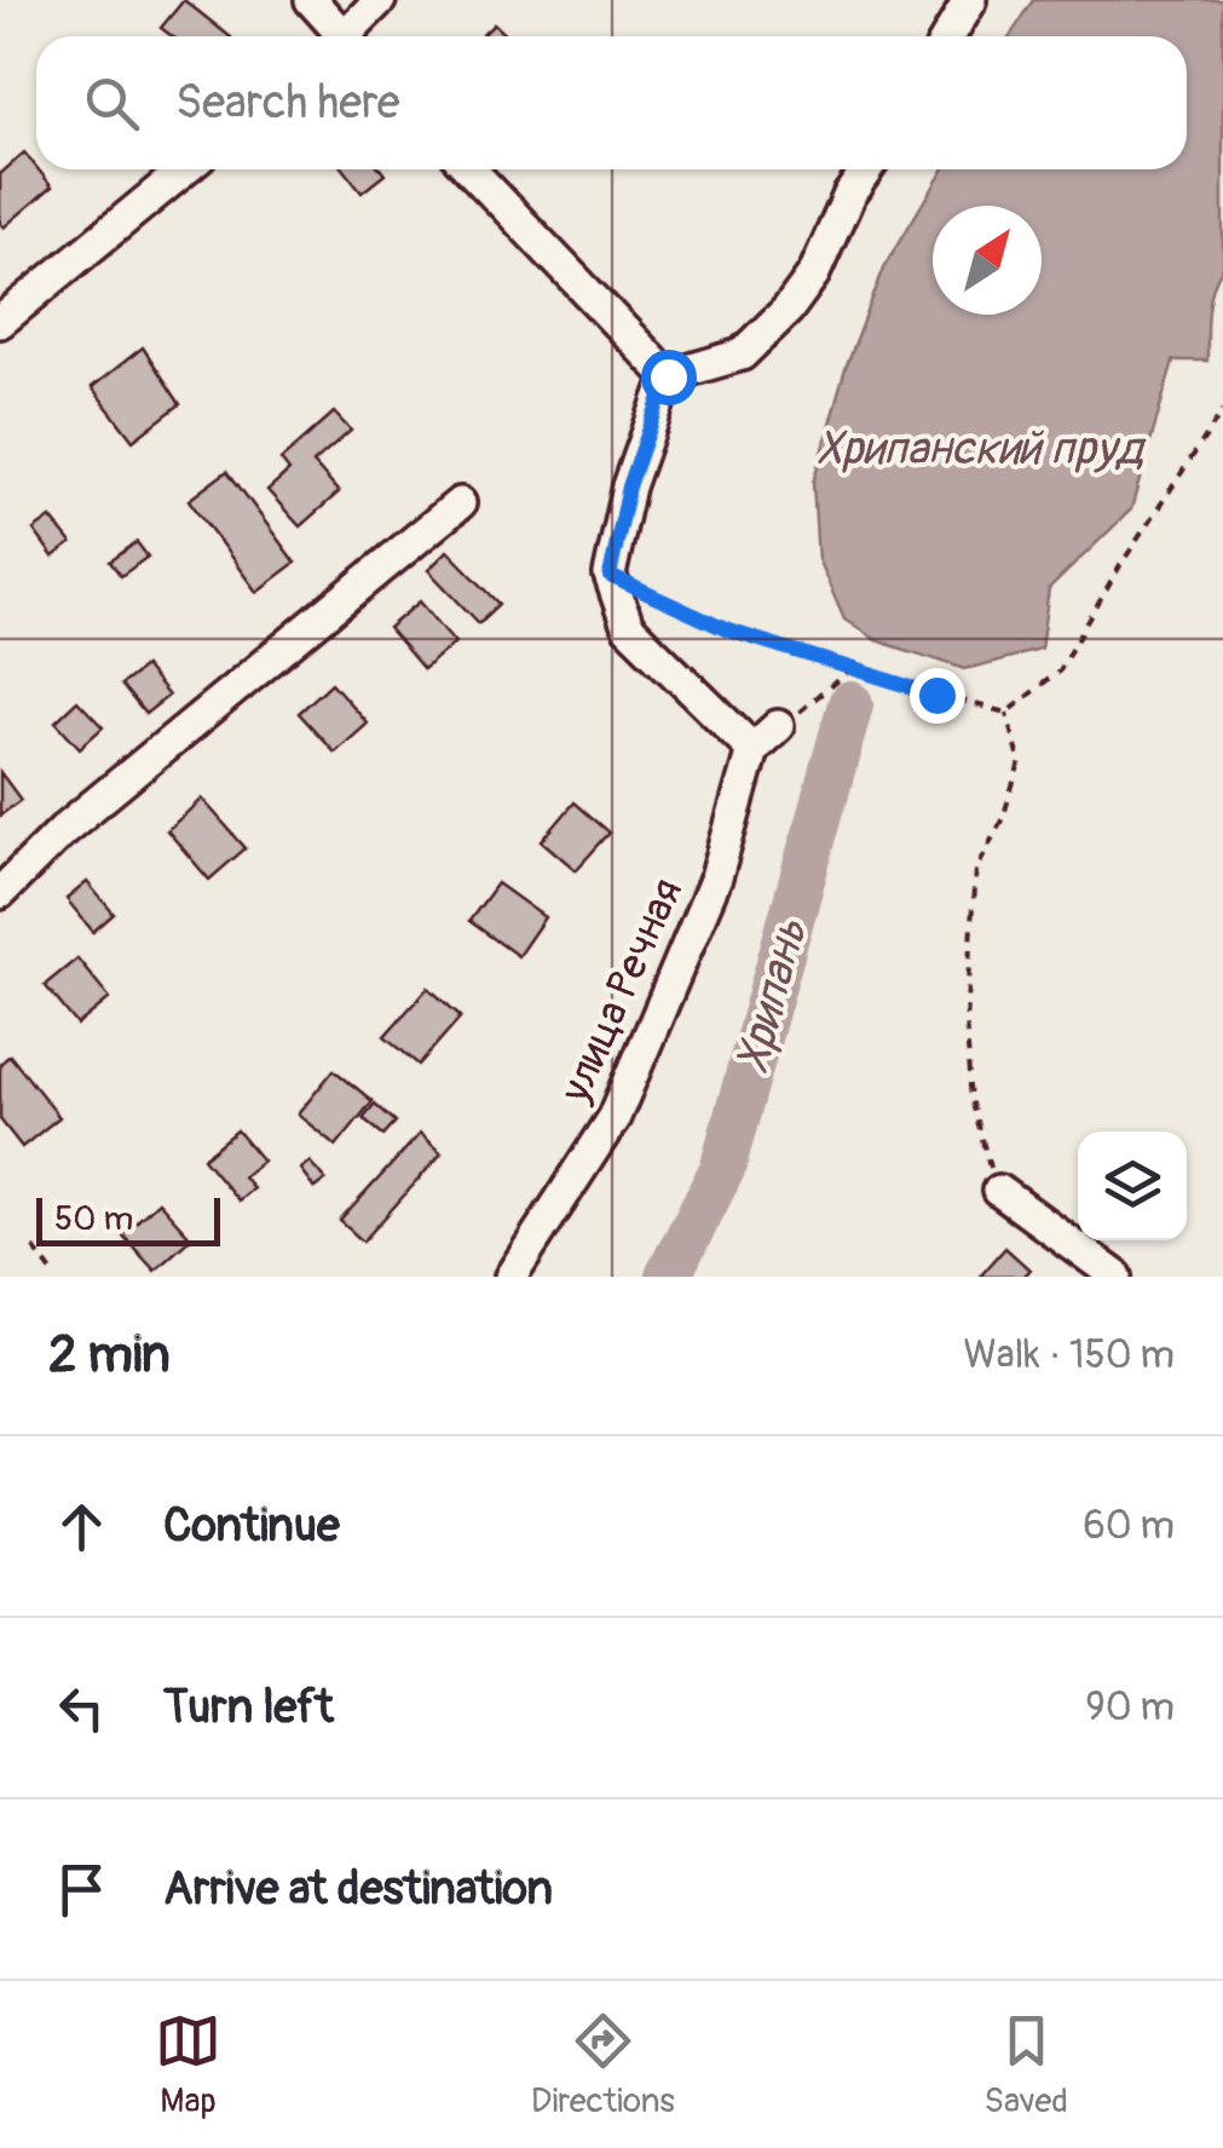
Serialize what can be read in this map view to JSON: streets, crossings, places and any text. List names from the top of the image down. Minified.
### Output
{"streets":{"street":["улица Речная"]},"water":["Хрипанский пруд","Хрипань"],"scale_bar":"50 m","north":"top right","page":{"search":"Search here","scale":"50 m","heading":["2 min","Walk · 150 m"],"list":[["Continue","60 m"],["Turn left","90 m"],"Arrive at destination"],"nav":["Map","Directions","Saved"]}}
